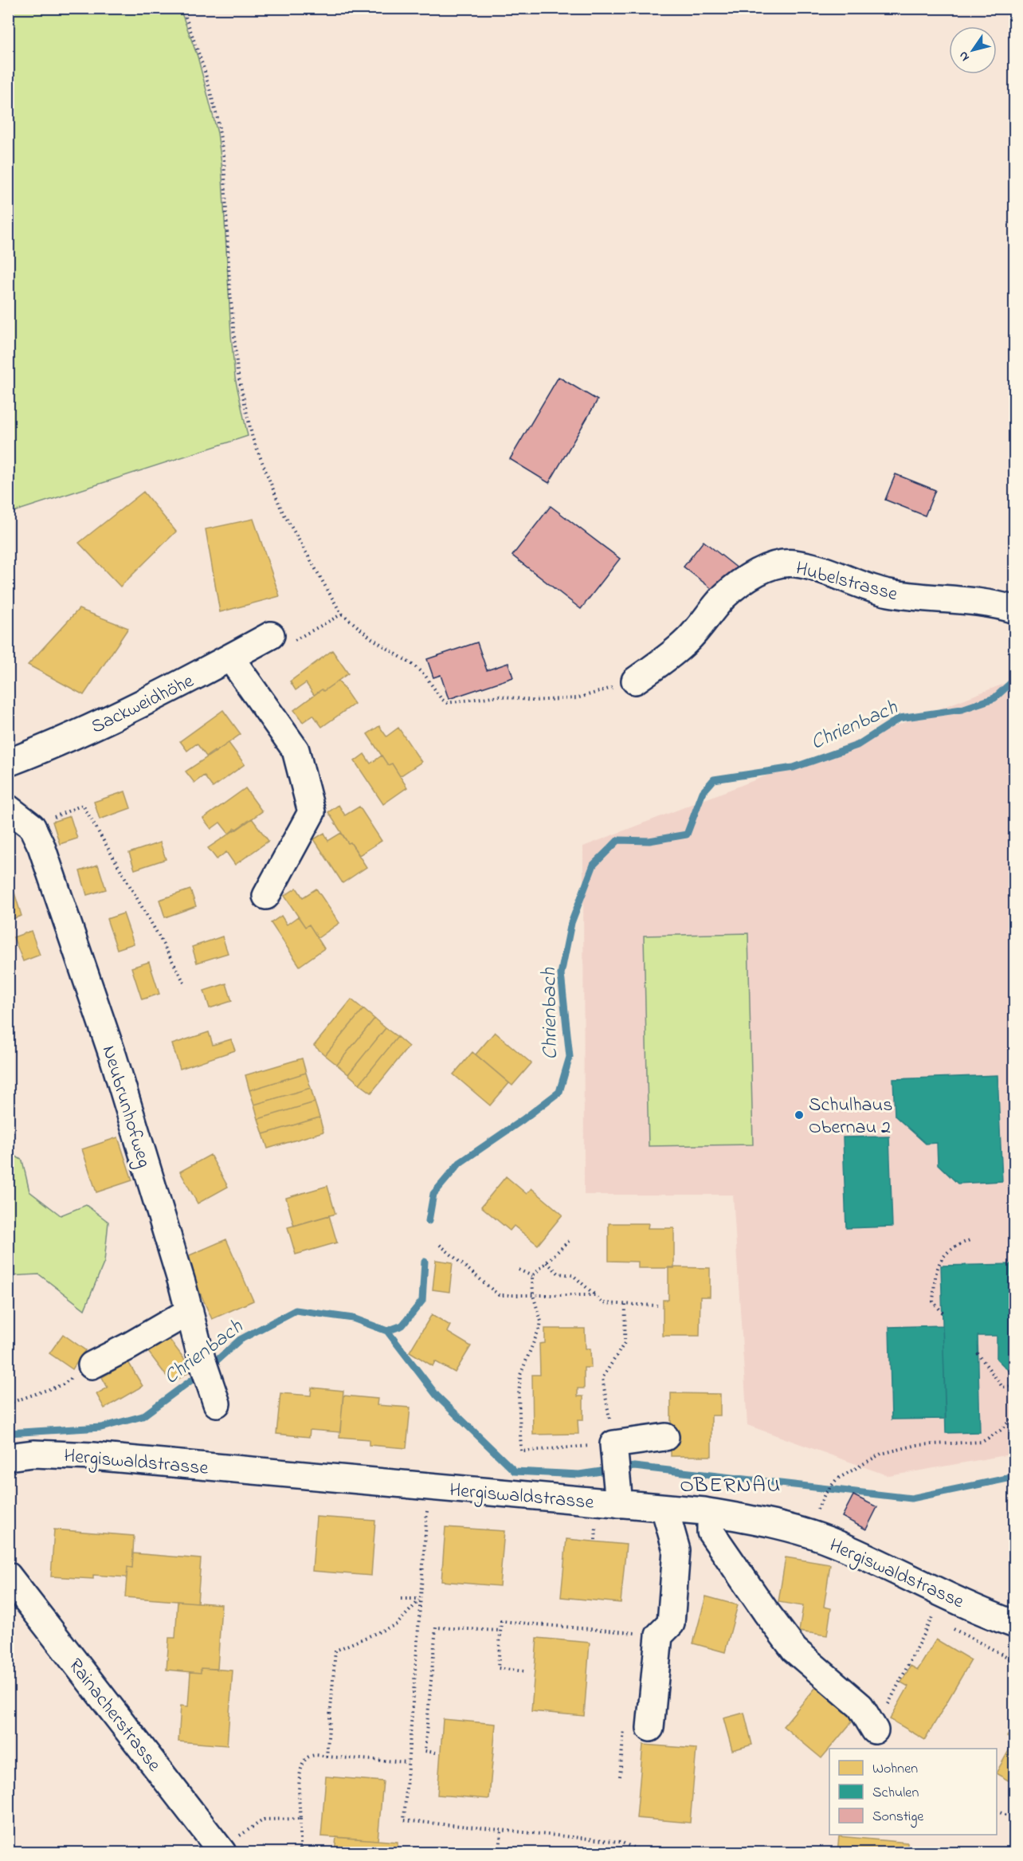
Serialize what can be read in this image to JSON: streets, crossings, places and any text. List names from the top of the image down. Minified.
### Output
{"streets":{"street":["Hubelstrasse","Sackweidhöhe","Neubrunhofweg","Hergiswaldstrasse","Rainacherstrasse"]},"districts":["OBERNAU"],"water":["Chrienbach"],"places":["Schulhaus Obernau 2"],"legend":["Wohnen","Schulen","Sonstige"],"north":"bottom left"}
